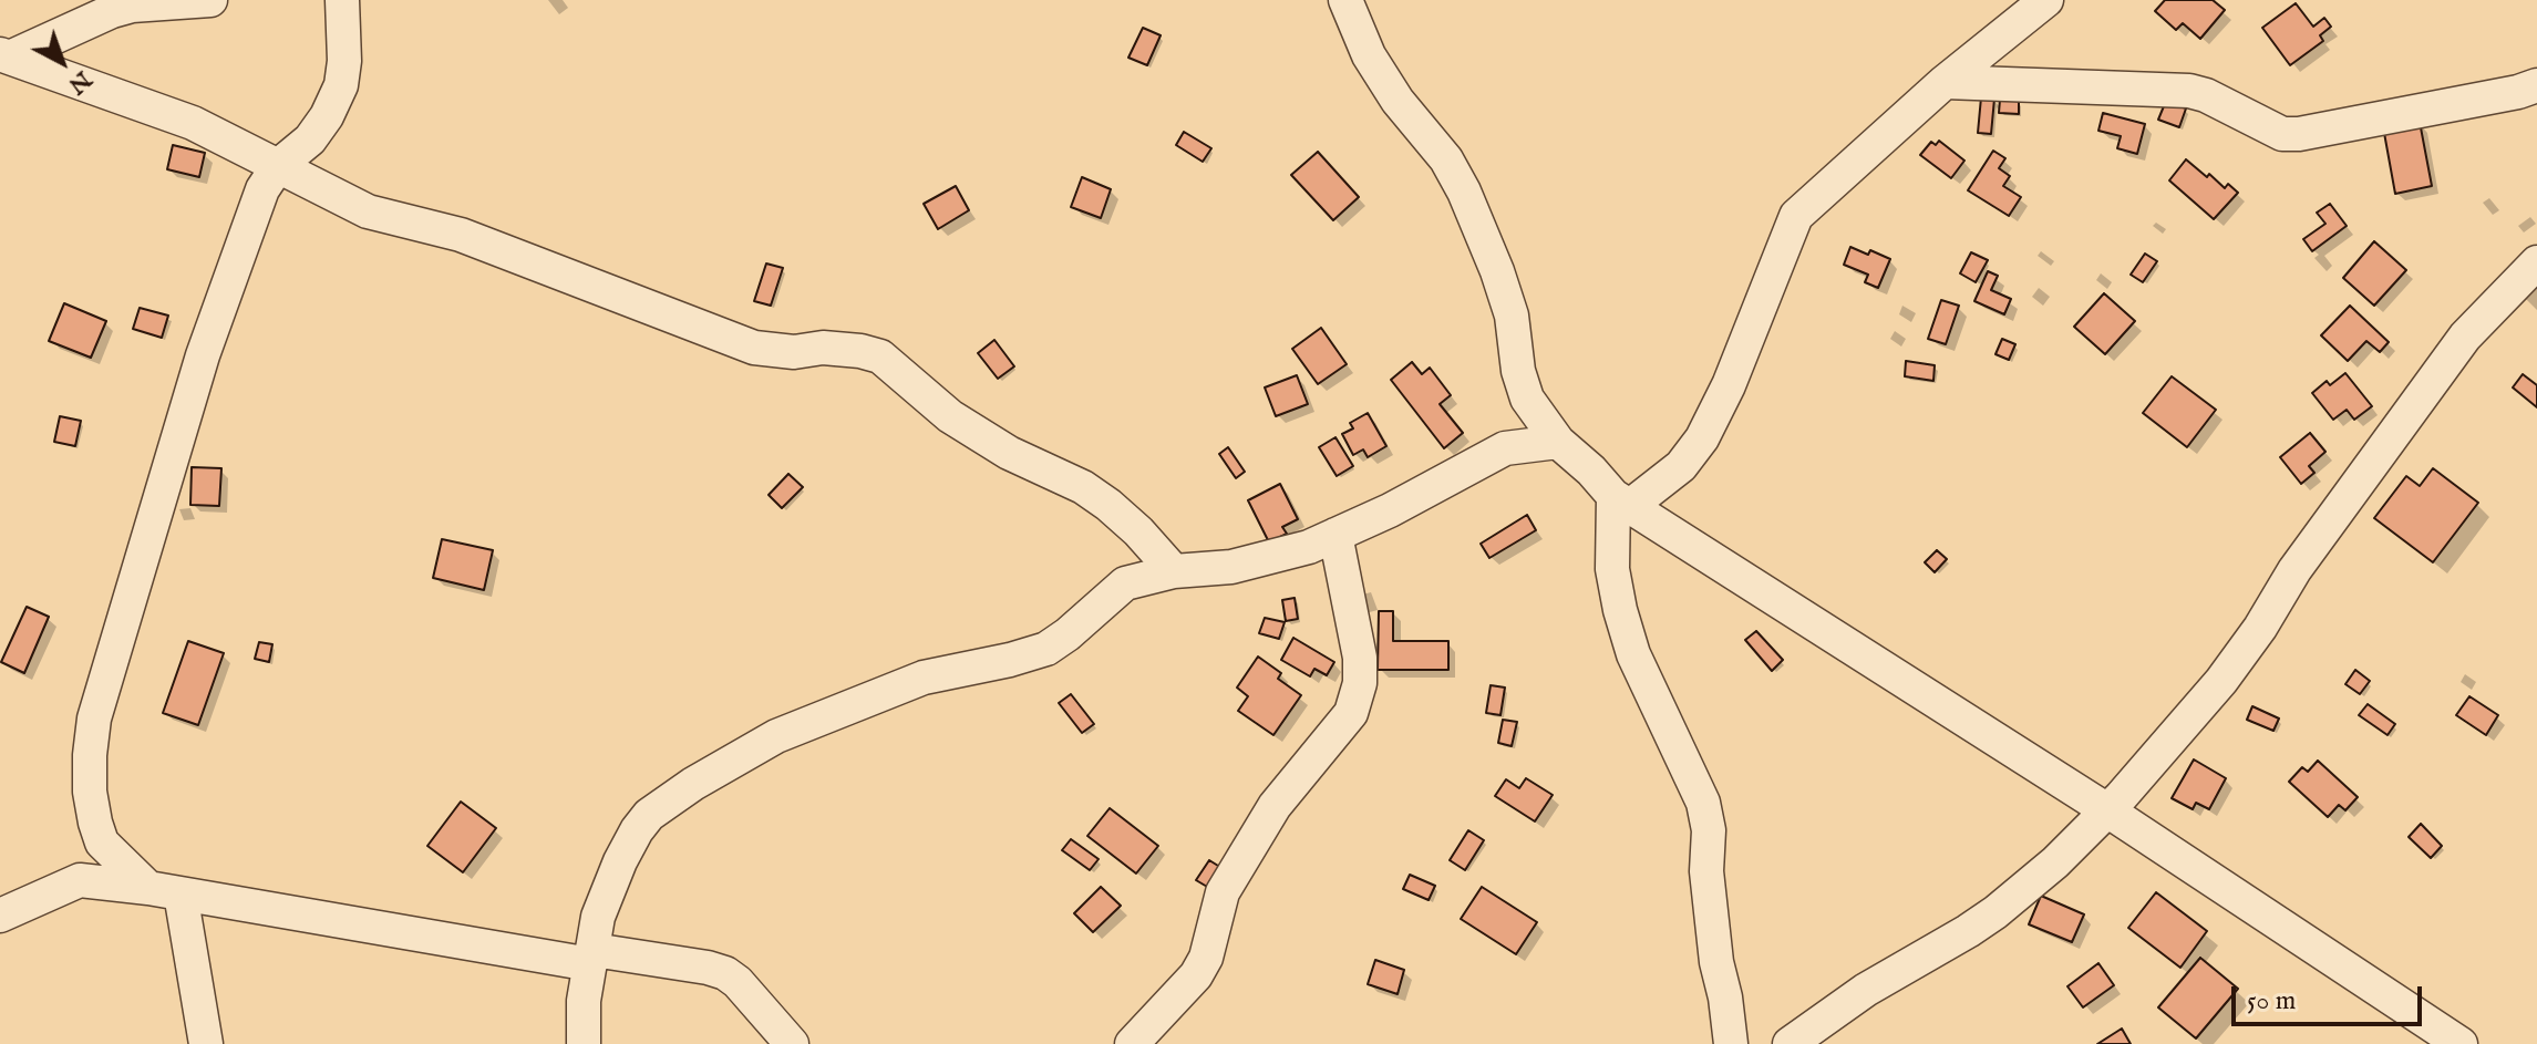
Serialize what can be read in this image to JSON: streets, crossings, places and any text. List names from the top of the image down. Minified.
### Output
{"scale_bar":"50 m","north":"bottom right"}
